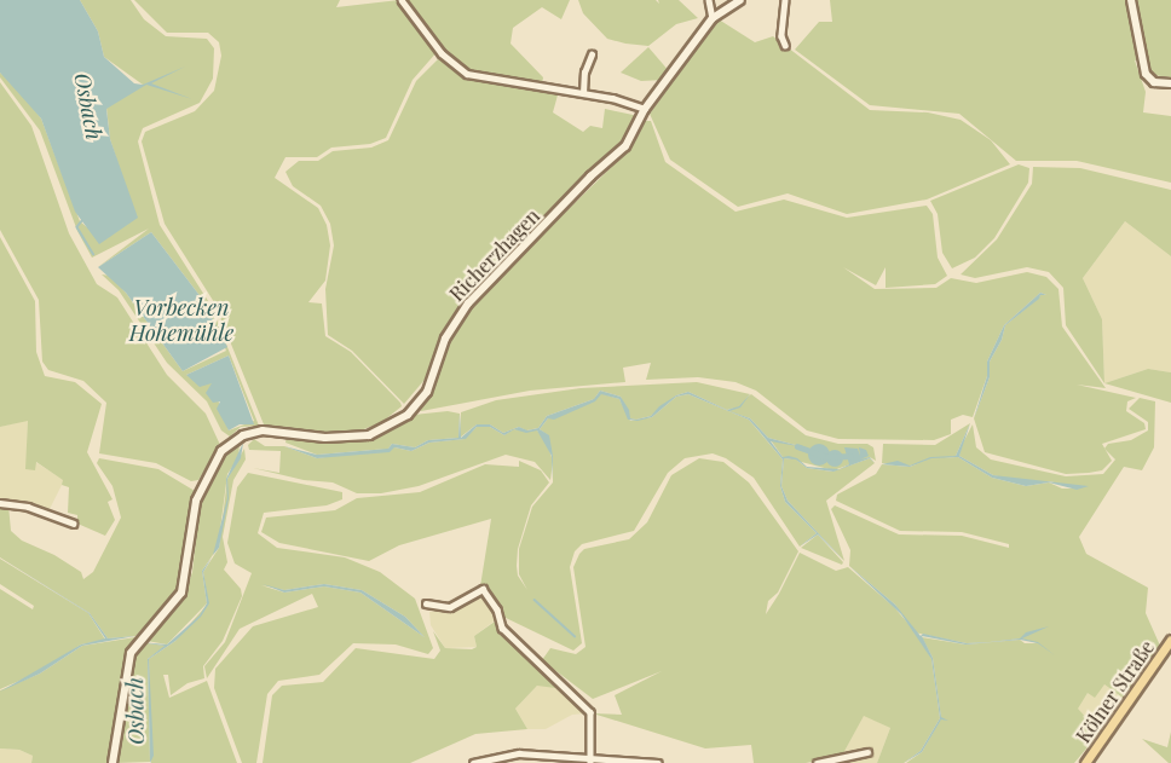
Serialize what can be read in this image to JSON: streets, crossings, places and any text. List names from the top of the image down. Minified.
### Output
{"streets":{"main road":["Kölner Straße"],"street":["Richerzhagen"]},"water":["Osbach","Vorbecken Hohemühle"]}
